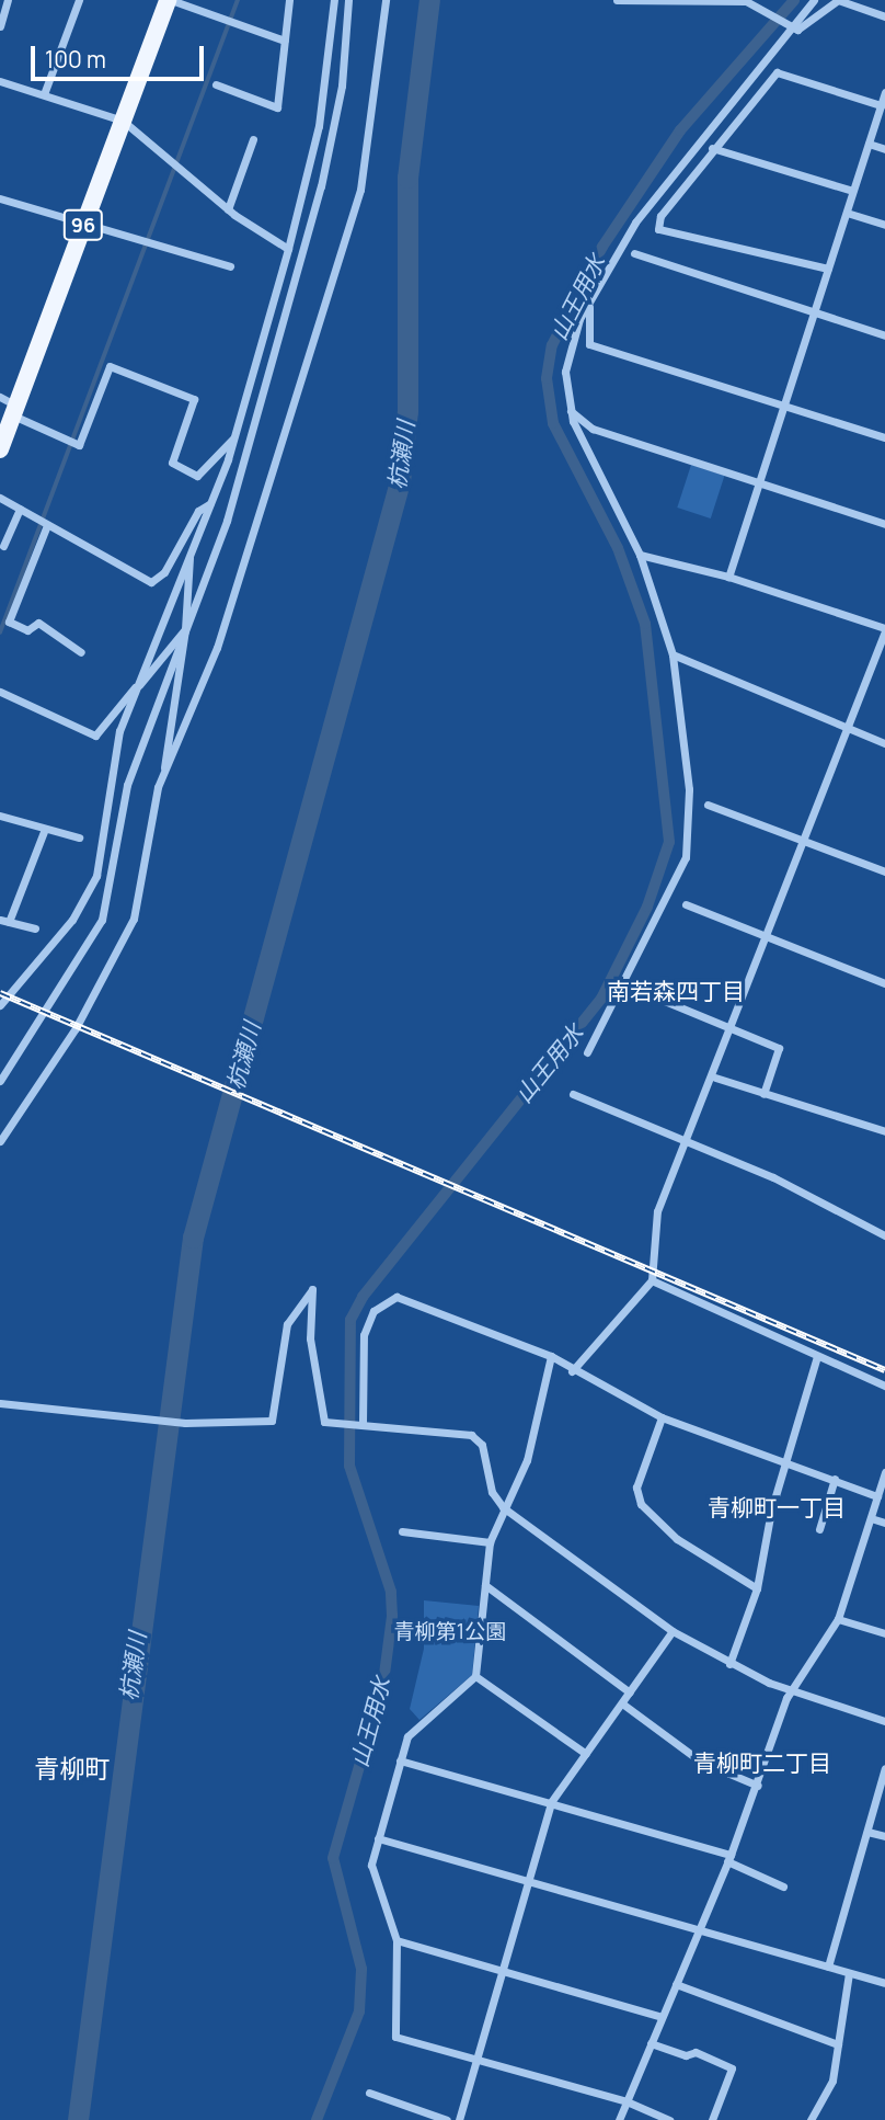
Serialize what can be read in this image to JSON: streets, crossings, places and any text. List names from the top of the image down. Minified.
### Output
{"streets":{"main road":["96"]},"districts":["南若森四丁目","青柳町一丁目","青柳町二丁目","青柳町"],"water":["山王用水","杭瀬川"],"parks":["青柳第1公園"],"scale_bar":"100 m"}
